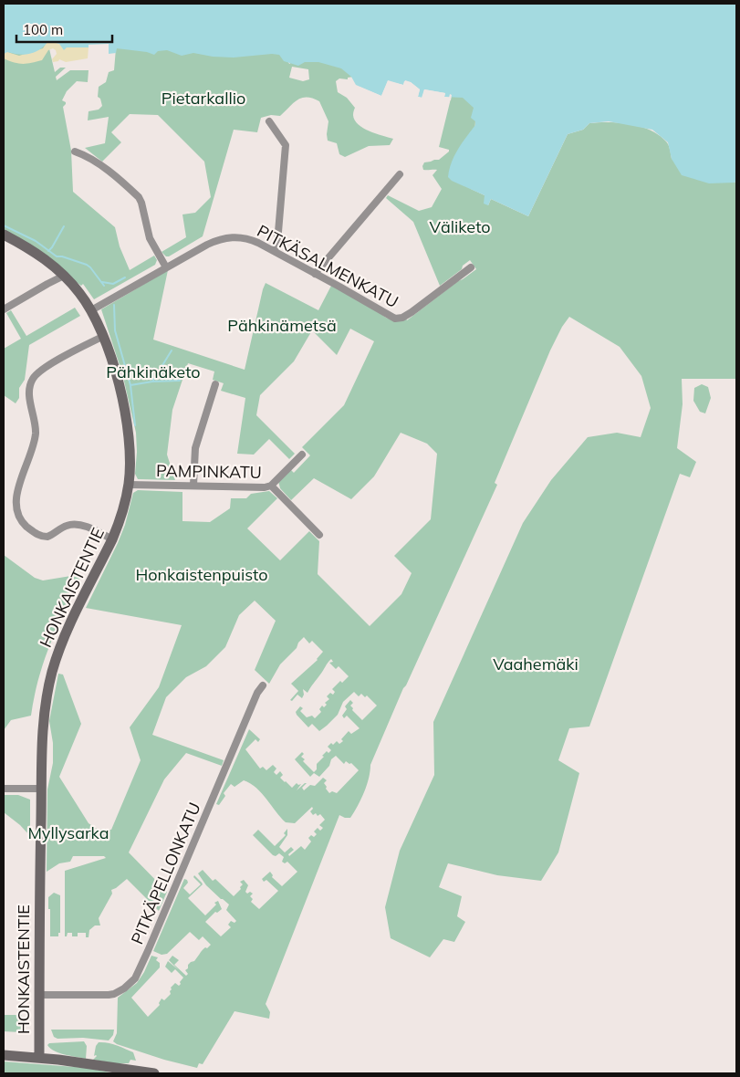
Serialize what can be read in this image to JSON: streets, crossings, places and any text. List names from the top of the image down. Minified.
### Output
{"streets":{"street":["PITKÄSALMENKATU","PAMPINKATU","HONKAISTENTIE","PITKÄPELLONKATU"]},"crossings":[["PITKÄSALMENKATU","HONKAISTENTIE"],["PAMPINKATU","HONKAISTENTIE"],["HONKAISTENTIE","PITKÄPELLONKATU"]],"parks":["Pietarkallio","Väliketo","Pähkinämetsä","Pähkinäketo","Honkaistenpuisto","Vaahemäki","Myllysarka"],"scale_bar":"100 m"}
